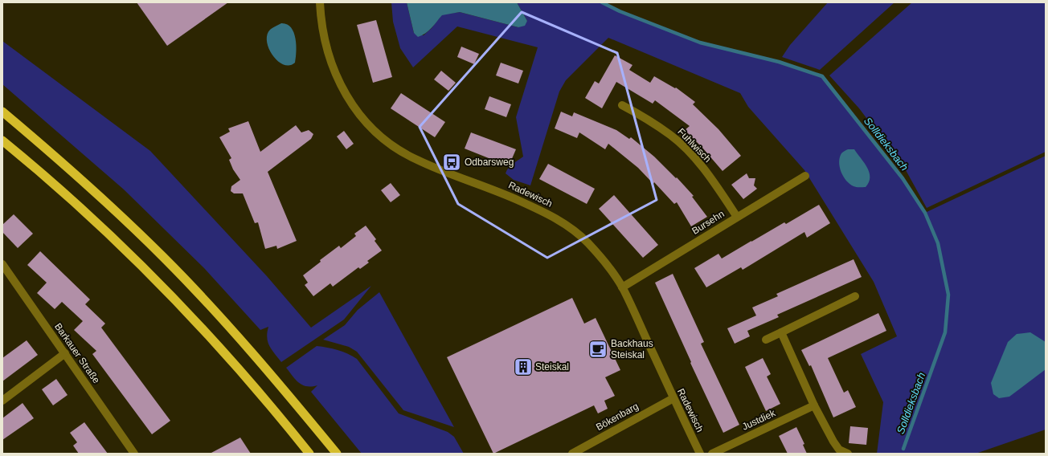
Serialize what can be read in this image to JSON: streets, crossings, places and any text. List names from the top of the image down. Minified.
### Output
{"streets":{"street":["Fuhlwisch","Radewisch","Bursehn","Barkauer Straße","Bökenbarg","Justdiek"]},"crossings":[["Fuhlwisch","Bursehn"],["Radewisch","Bursehn"],["Radewisch","Bökenbarg"]],"water":["Solldieksbach"],"places":{"bus stop":["Odbarsweg"],"cafe":["Backhaus Steiskal"],"building":["Steiskal"]}}
